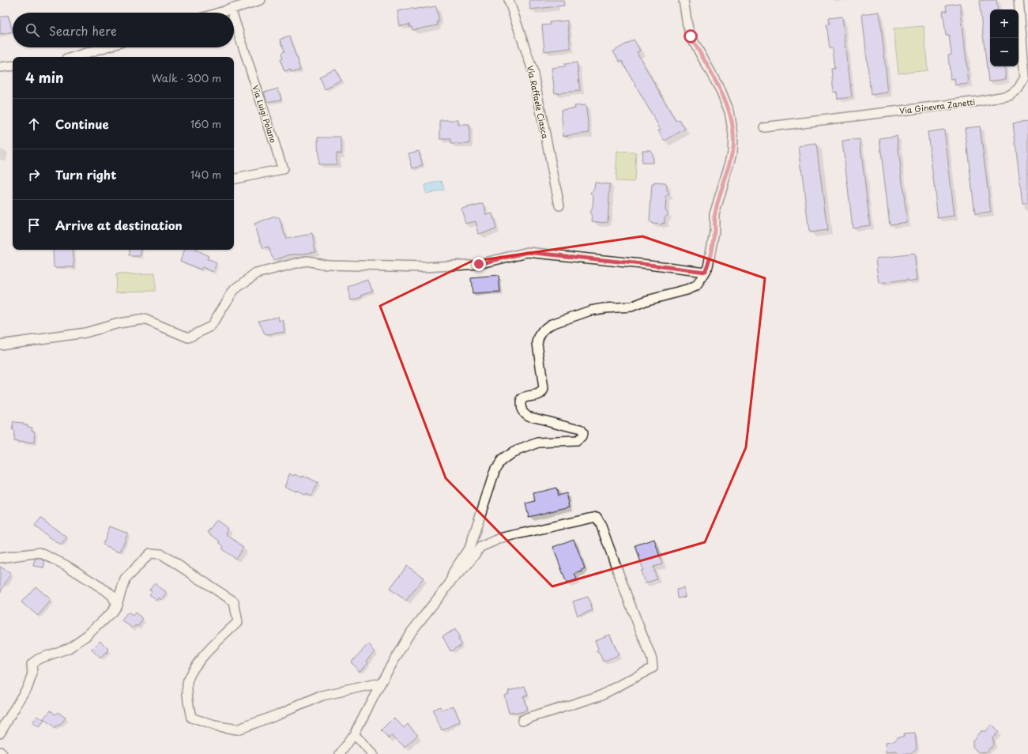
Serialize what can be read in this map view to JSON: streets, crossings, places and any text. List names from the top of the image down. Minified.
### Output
{"streets":{"street":["Via Raffaele Ciasca","Via Ginevra Zanetti","Via Luigi Polano"]},"page":{"map_buttons":["+","−"],"search":"Search here","heading":["4 min","Walk · 300 m"],"list":[["Continue","160 m"],["Turn right","140 m"],"Arrive at destination"]}}
